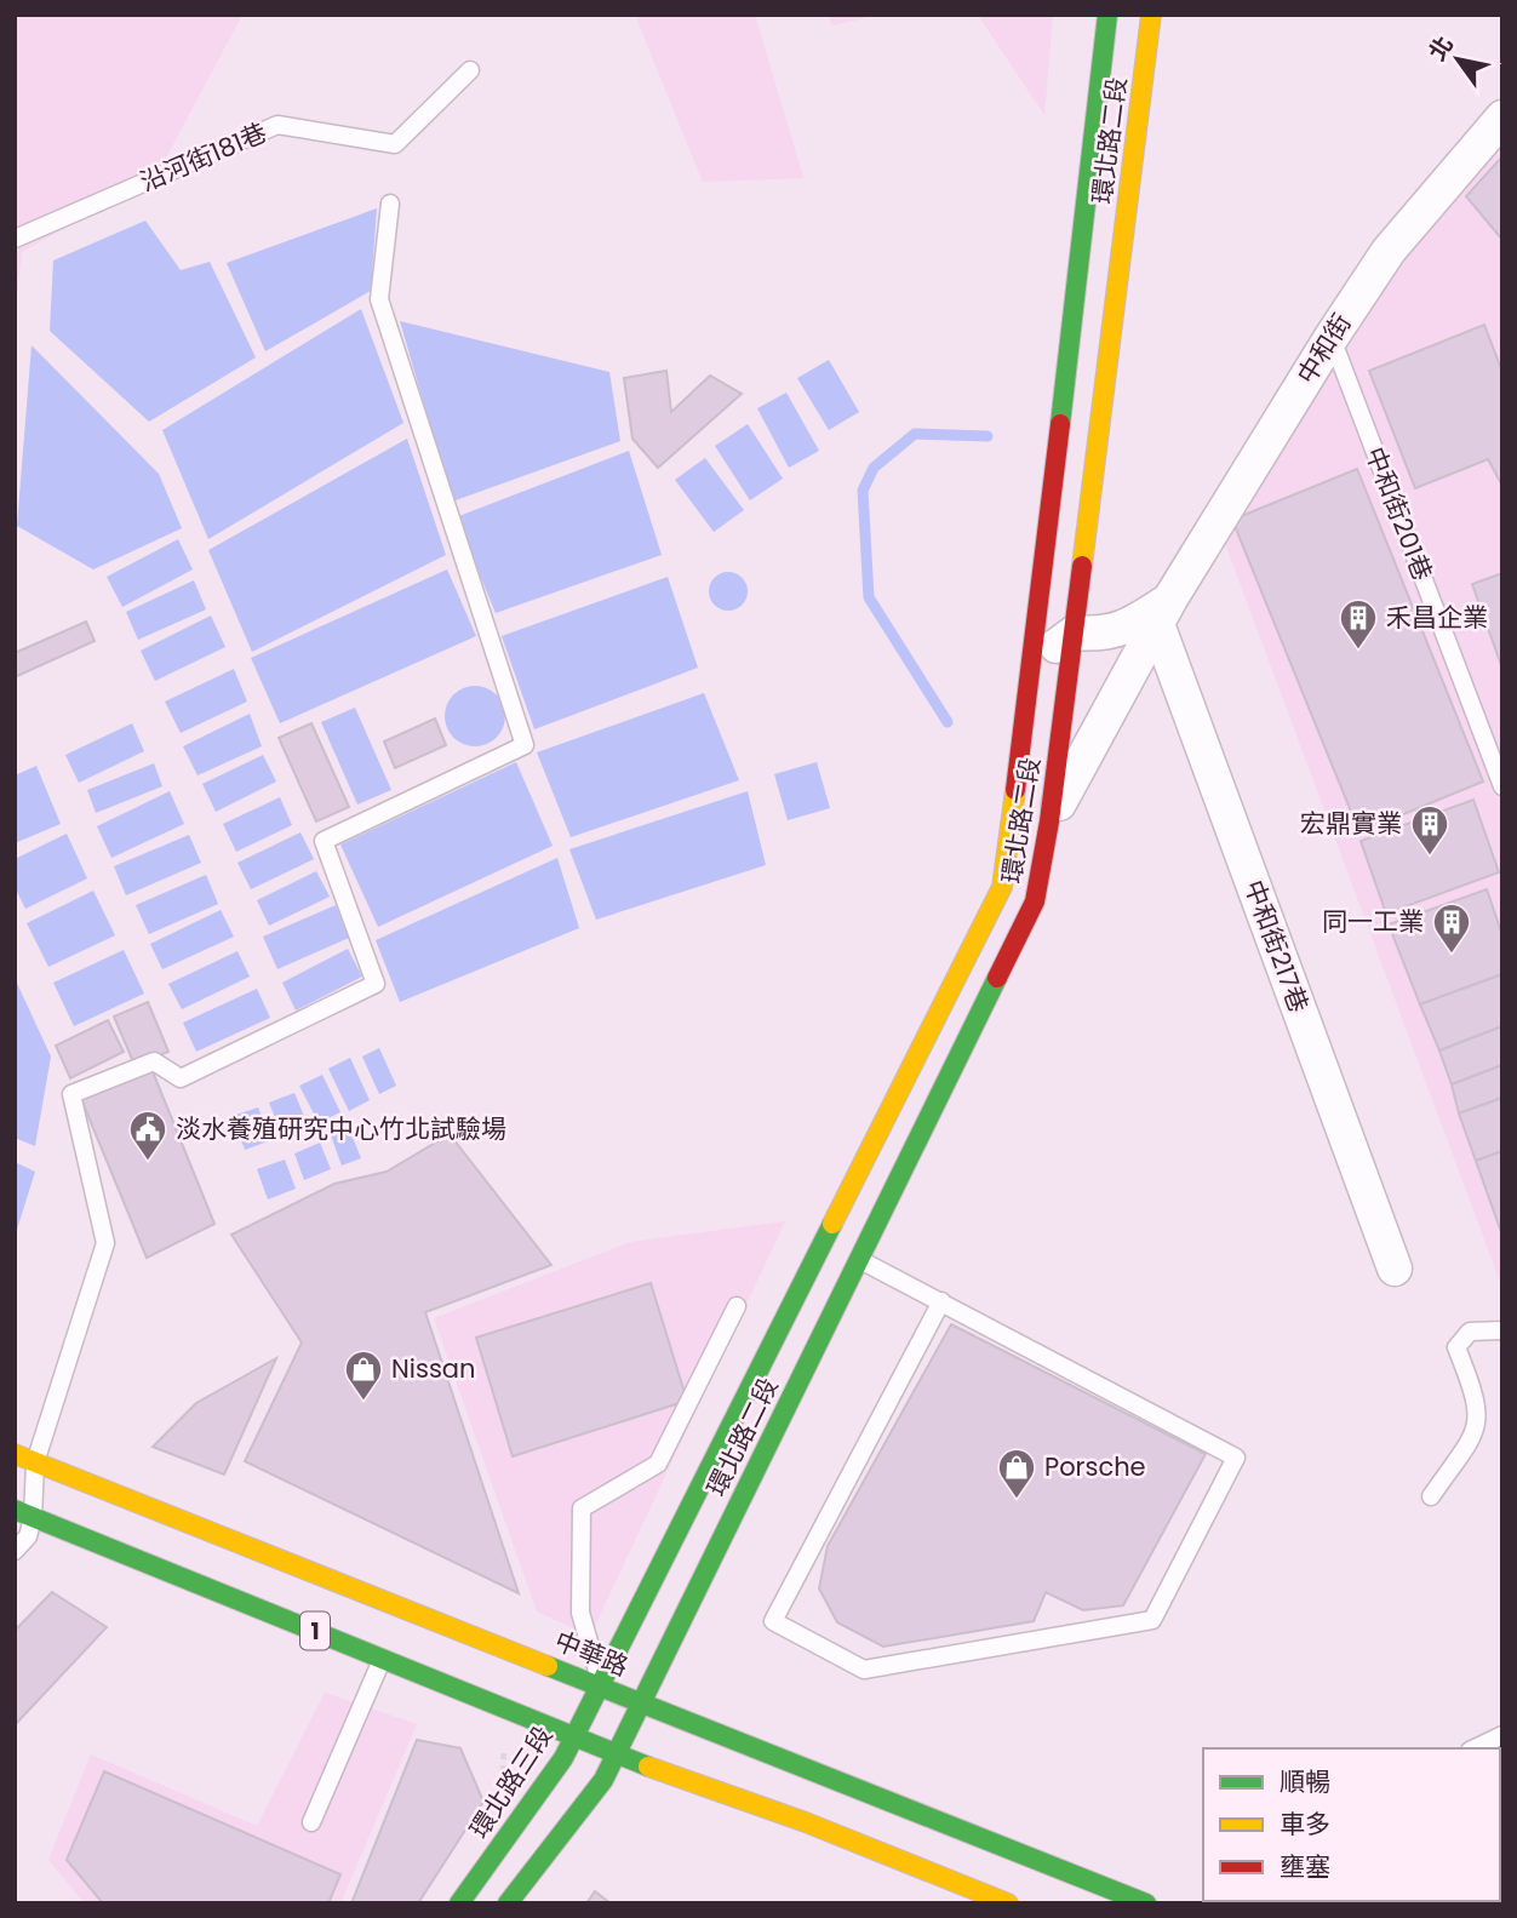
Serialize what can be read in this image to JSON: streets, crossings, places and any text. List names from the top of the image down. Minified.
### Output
{"streets":{"street":["環北路二段","中和街","中和街217巷","1","中華路","環北路三段"],"lane":["沿河街181巷","中和街201巷"]},"crossings":[["環北路二段","中和街"],["環北路二段","中華路"],["環北路二段","環北路三段"],["中和街","中和街201巷"],["中和街","中和街217巷"],["1","環北路三段"],["中華路","環北路三段"]],"places":{"building":["禾昌企業","宏鼎實業","同一工業"],"public building":["淡水養殖研究中心竹北試驗場"],"shop":["Nissan","Porsche"]},"legend":["順暢","車多","壅塞"],"north":"top left"}
